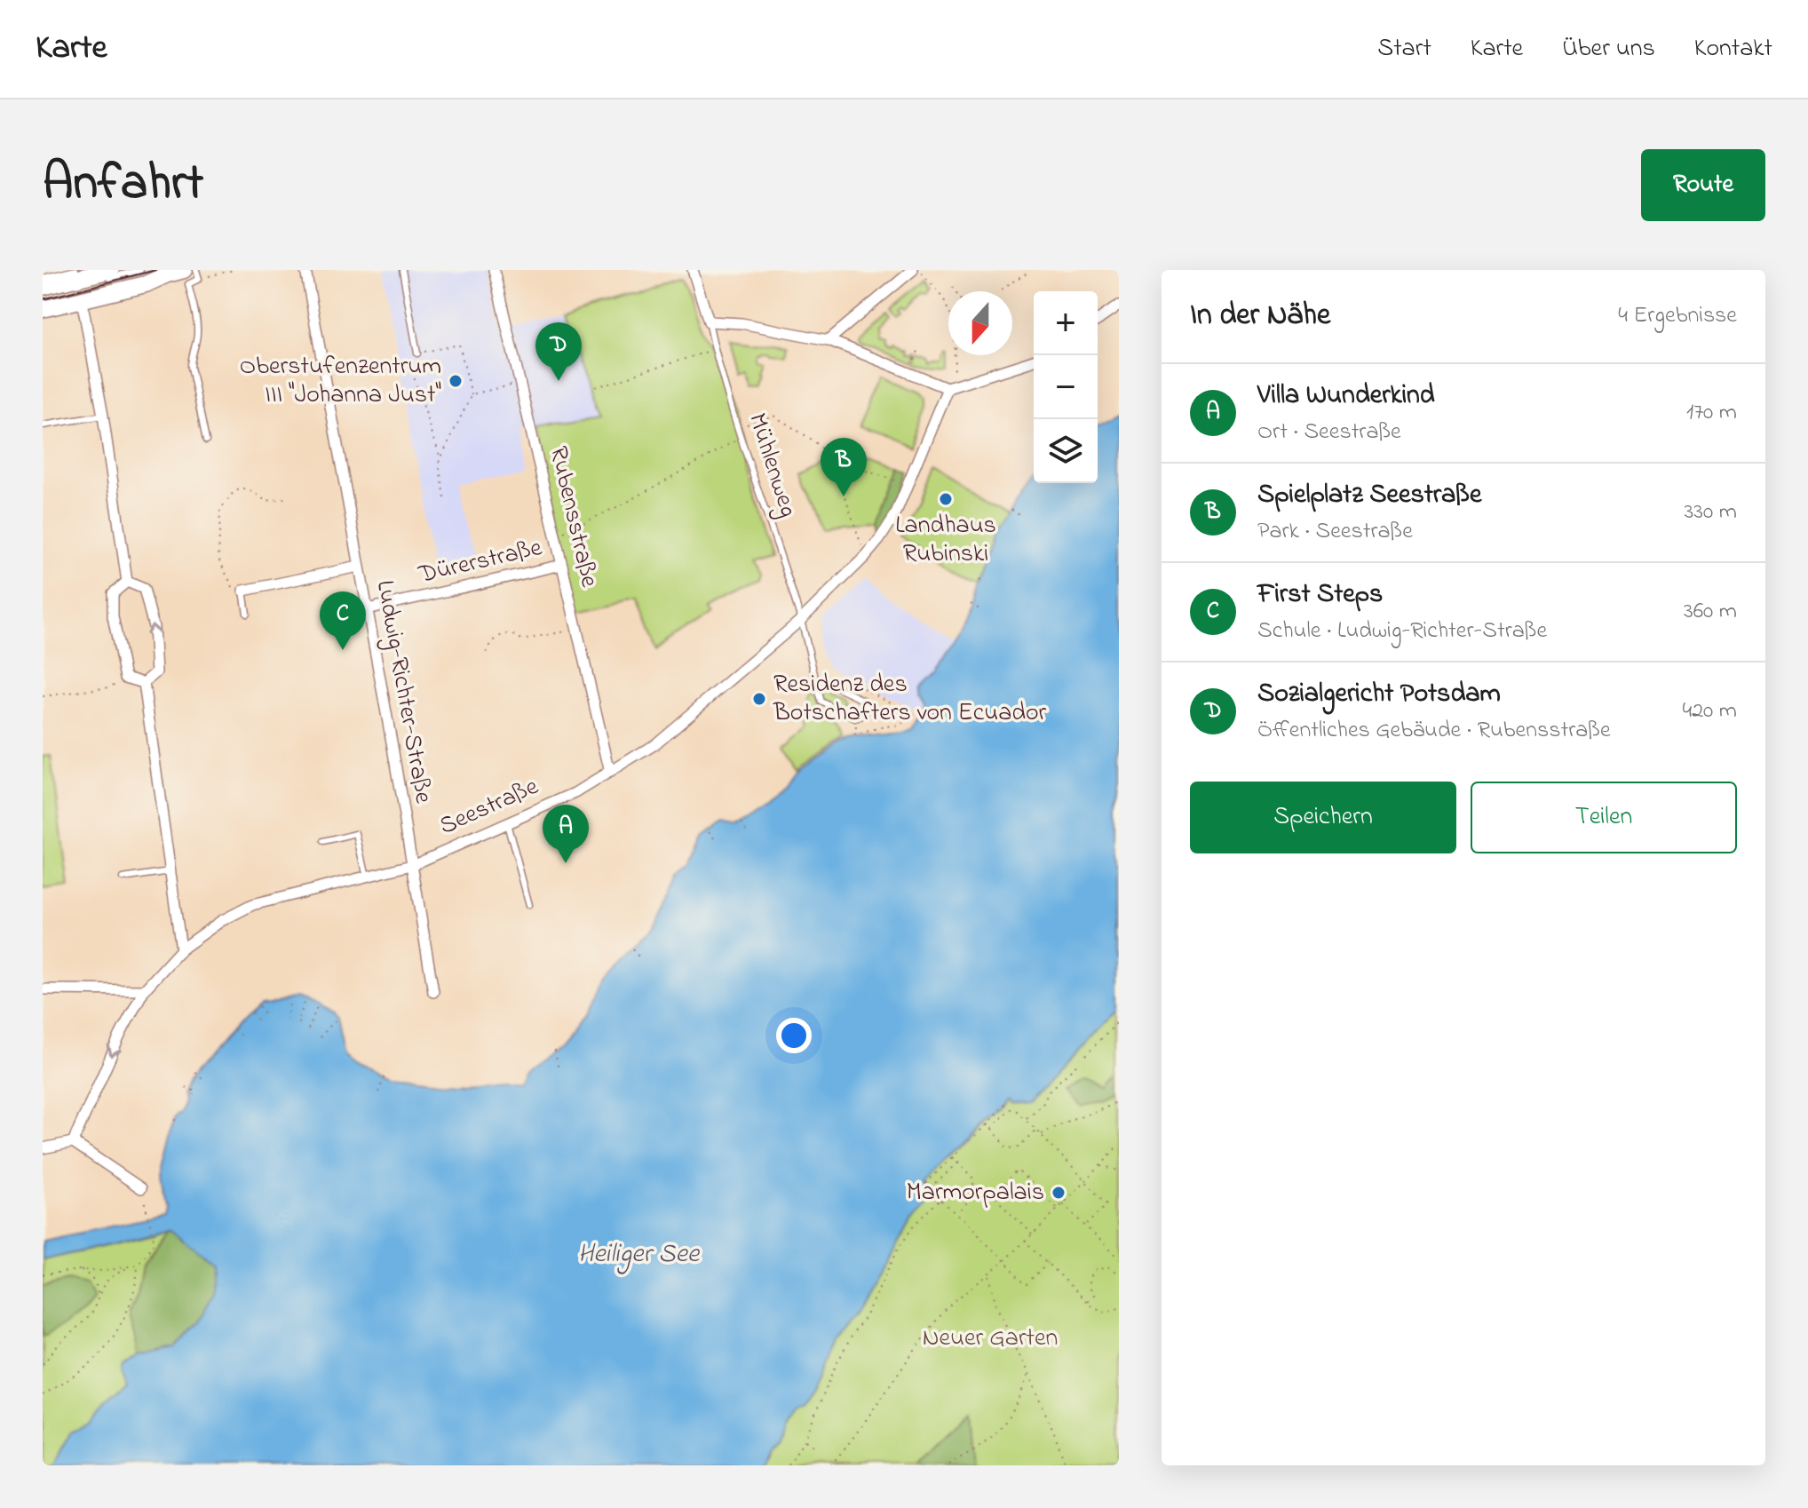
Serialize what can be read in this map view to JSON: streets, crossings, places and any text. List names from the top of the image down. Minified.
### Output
{"streets":{"street":["Rubensstraße","Dürerstraße","Ludwig-Richter-Straße","Seestraße"],"lane":["Mühlenweg"]},"crossings":[["Mühlenweg","Seestraße"],["Rubensstraße","Dürerstraße"],["Rubensstraße","Seestraße"],["Dürerstraße","Ludwig-Richter-Straße"],["Ludwig-Richter-Straße","Seestraße"]],"water":["Heiliger See"],"parks":["Neuer Garten"],"places":["Oberstufenzentrum III \"Johanna Just\"","Landhaus Rubinski","Residenz des Botschafters von Ecuador","Marmorpalais"],"north":"bottom","page":{"header":"Karte","nav":["Start","Karte","Über uns","Kontakt"],"title":"Anfahrt","buttons":["Route",["Speichern","Teilen"]],"heading":["In der Nähe","4 Ergebnisse"],"map_buttons":["+","−"],"pins":["D","B","C","A"],"list":[{"mark":"A","name":"Villa Wunderkind","note":"Ort · Seestraße","value":"170 m"},{"mark":"B","name":"Spielplatz Seestraße","note":"Park · Seestraße","value":"330 m"},{"mark":"C","name":"First Steps","note":"Schule · Ludwig-Richter-Straße","value":"360 m"},{"mark":"D","name":"Sozialgericht Potsdam","note":"Öffentliches Gebäude · Rubensstraße","value":"420 m"}]}}
